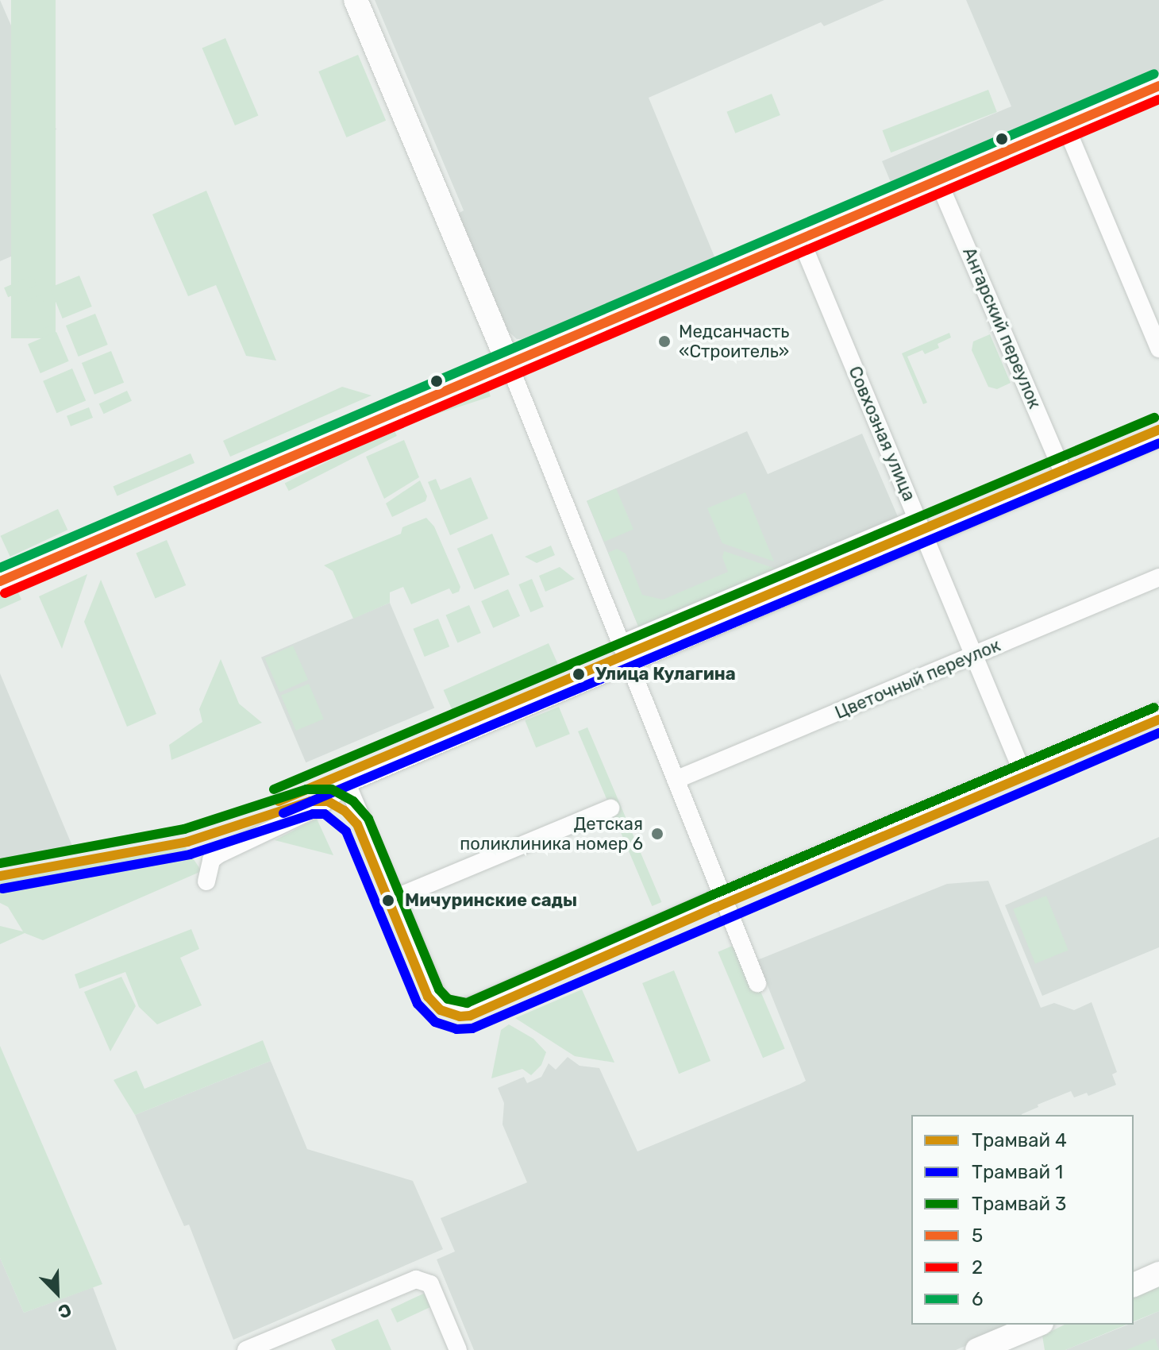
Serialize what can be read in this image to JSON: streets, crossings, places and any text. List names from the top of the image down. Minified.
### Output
{"streets":{"street":["Ангарский переулок","Совхозная улица","Цветочный переулок"]},"crossings":[["Совхозная улица","Цветочный переулок"]],"places":["Медсанчасть «Строитель»","Улица Кулагина","Детская поликлиника номер 6","Мичуринские сады"],"lines":["transit line 6","transit line 5","transit line 2","tram line 3","tram line 4","tram line 1"],"legend":["Трамвай 4","Трамвай 1","Трамвай 3","5","2","6"],"north":"bottom right"}
